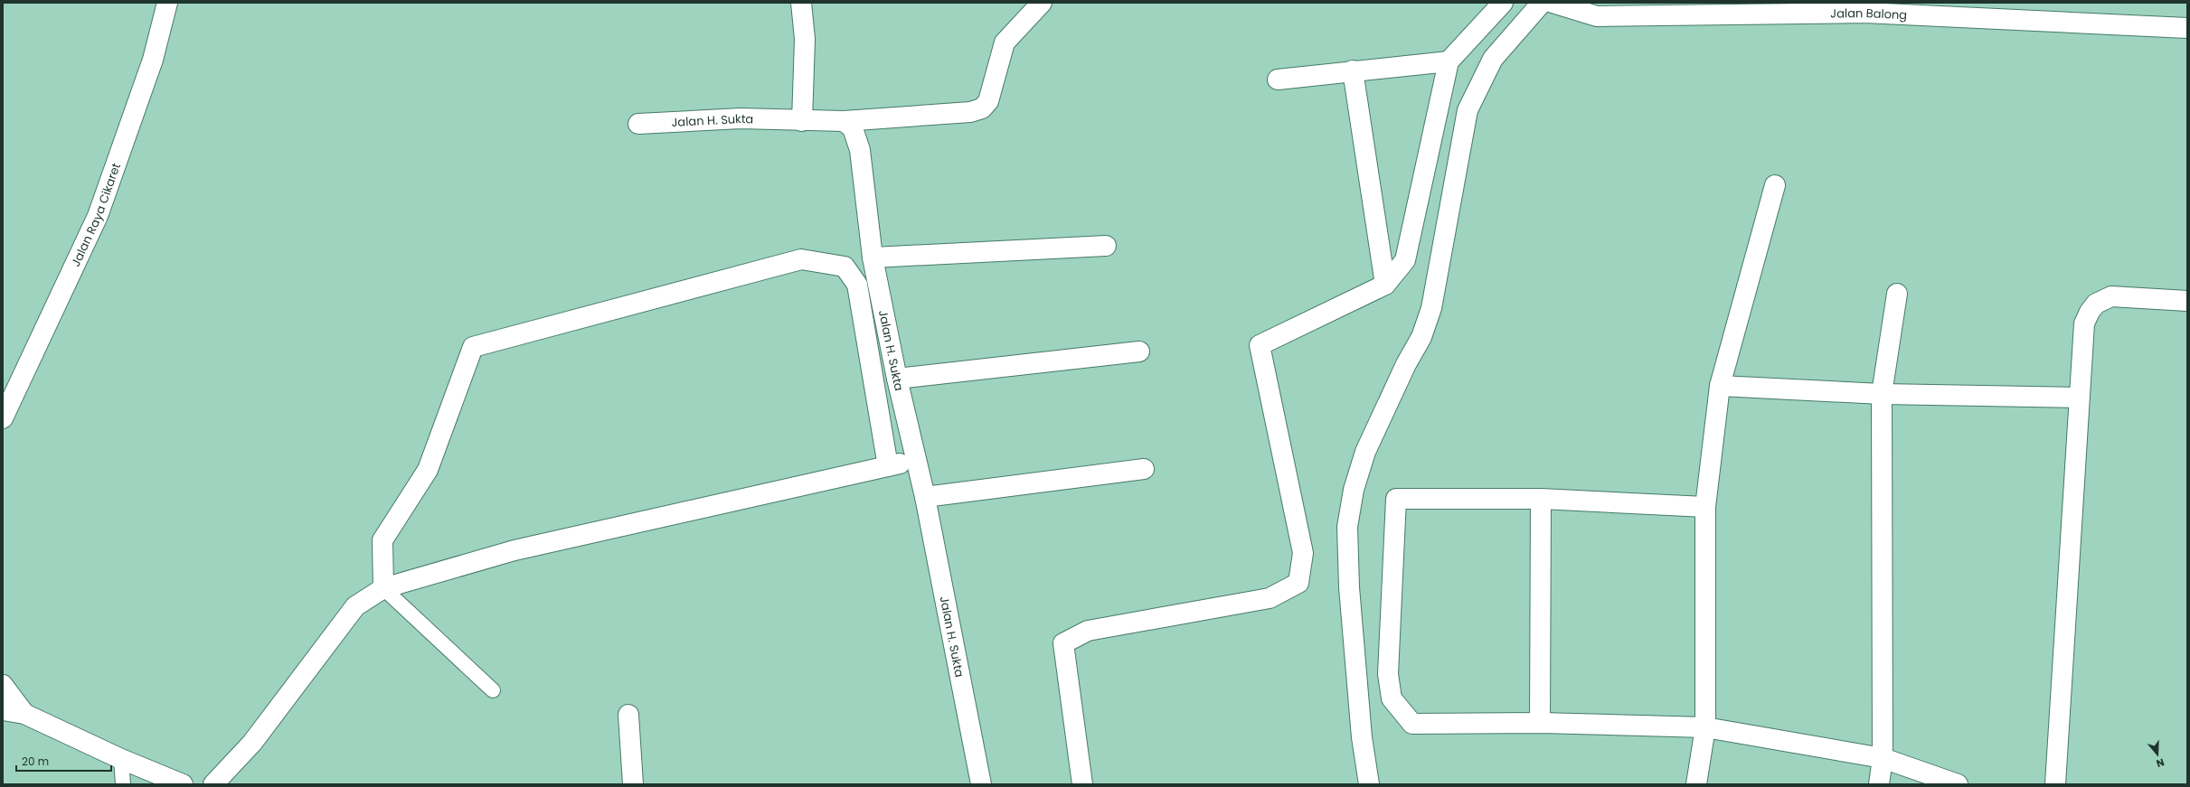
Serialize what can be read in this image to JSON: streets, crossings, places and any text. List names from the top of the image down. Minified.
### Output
{"streets":{"street":["Jalan Balong","Jalan H. Sukta","Jalan Raya Cikaret"]},"scale_bar":"20 m","north":"bottom"}
